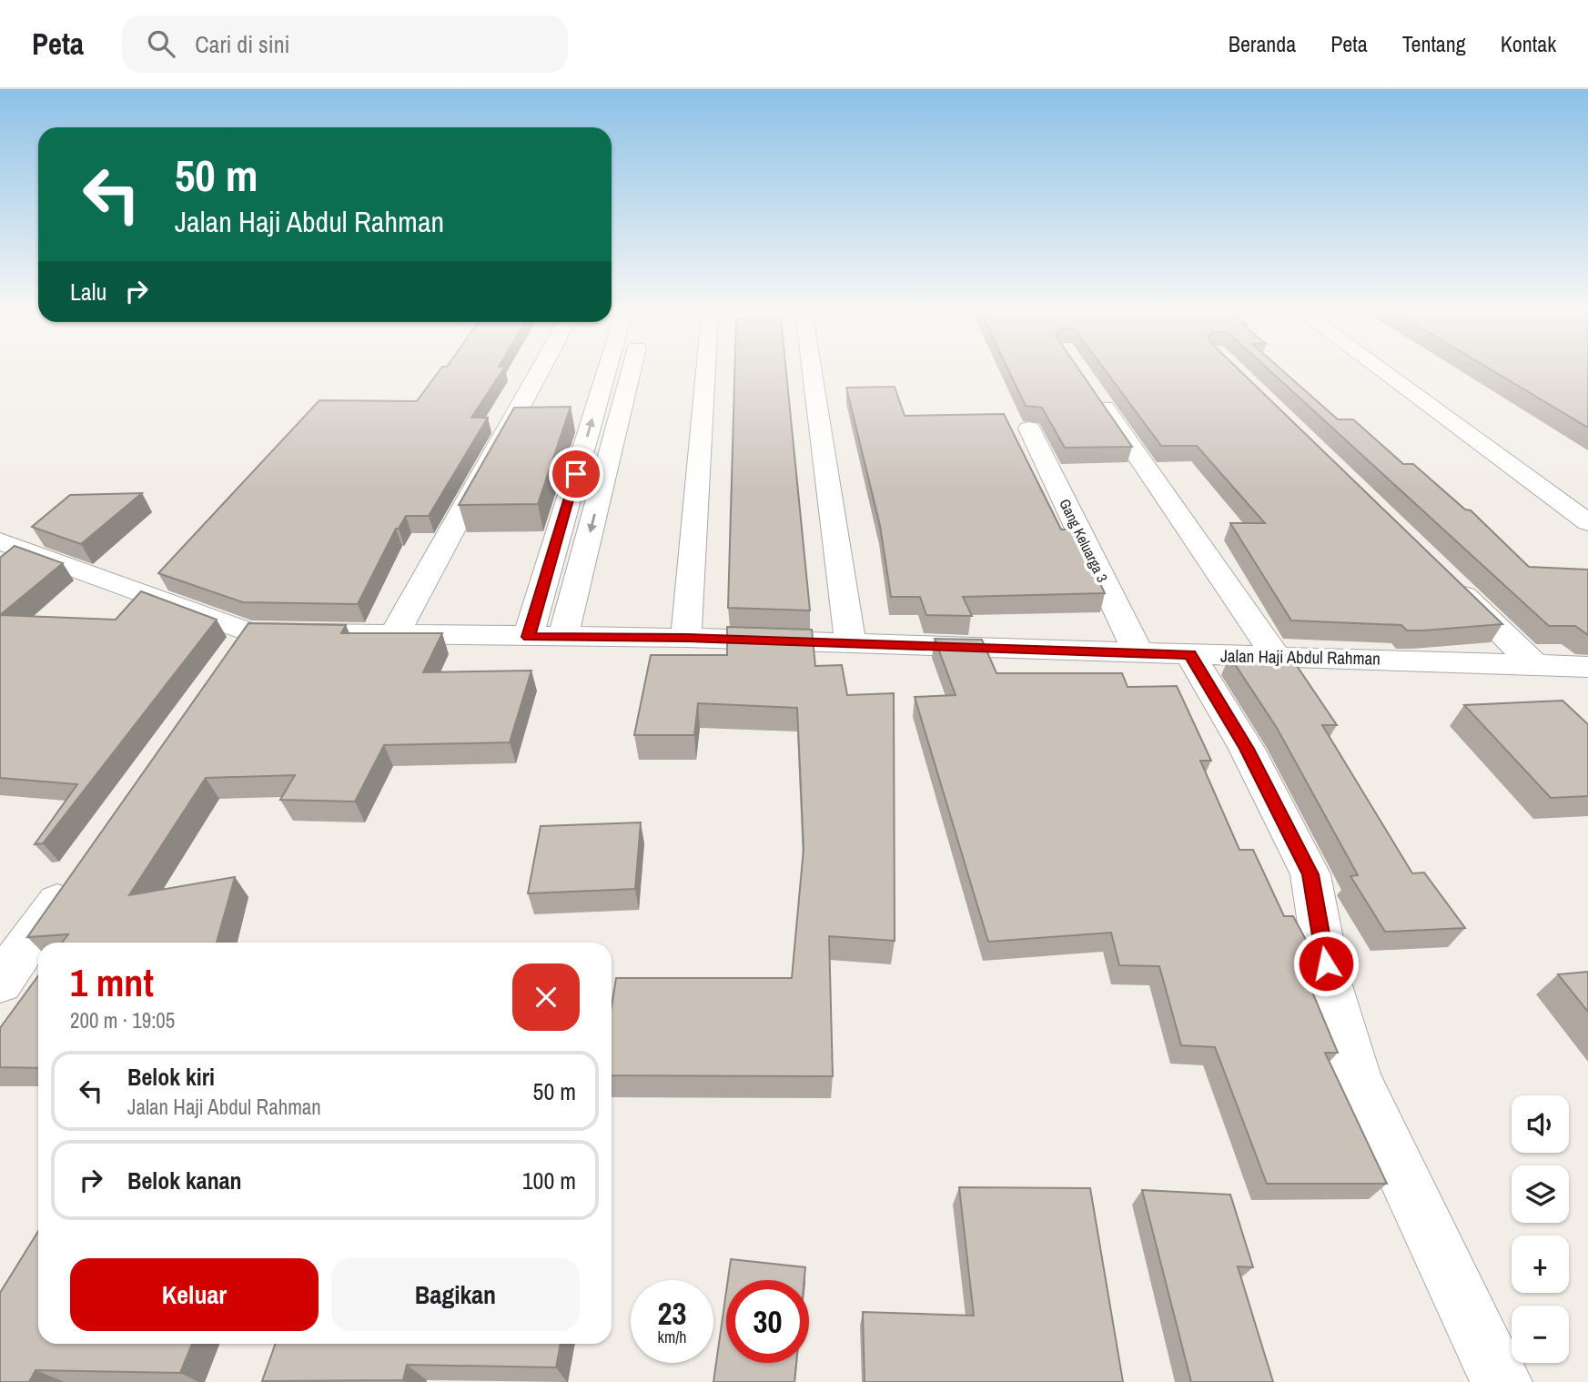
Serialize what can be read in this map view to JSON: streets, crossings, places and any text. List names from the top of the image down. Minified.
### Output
{"streets":{"street":["Gang Keluarga 3","Jalan Haji Abdul Rahman"]},"crossings":[["Gang Keluarga 3","Jalan Haji Abdul Rahman"]],"page":{"header":"Peta","search":"Cari di sini","nav":["Beranda","Peta","Tentang","Kontak"],"turn":["50 m","Jalan Haji Abdul Rahman"],"then":"Lalu","heading":["1 mnt","200 m · 19:05"],"list":[{"name":"Belok kiri","note":"Jalan Haji Abdul Rahman","value":"50 m"},{"name":"Belok kanan","value":"100 m"}],"map_buttons":["+","−"],"buttons":["Keluar","Bagikan"],"speed":"23 km/h","limit":"30"}}
